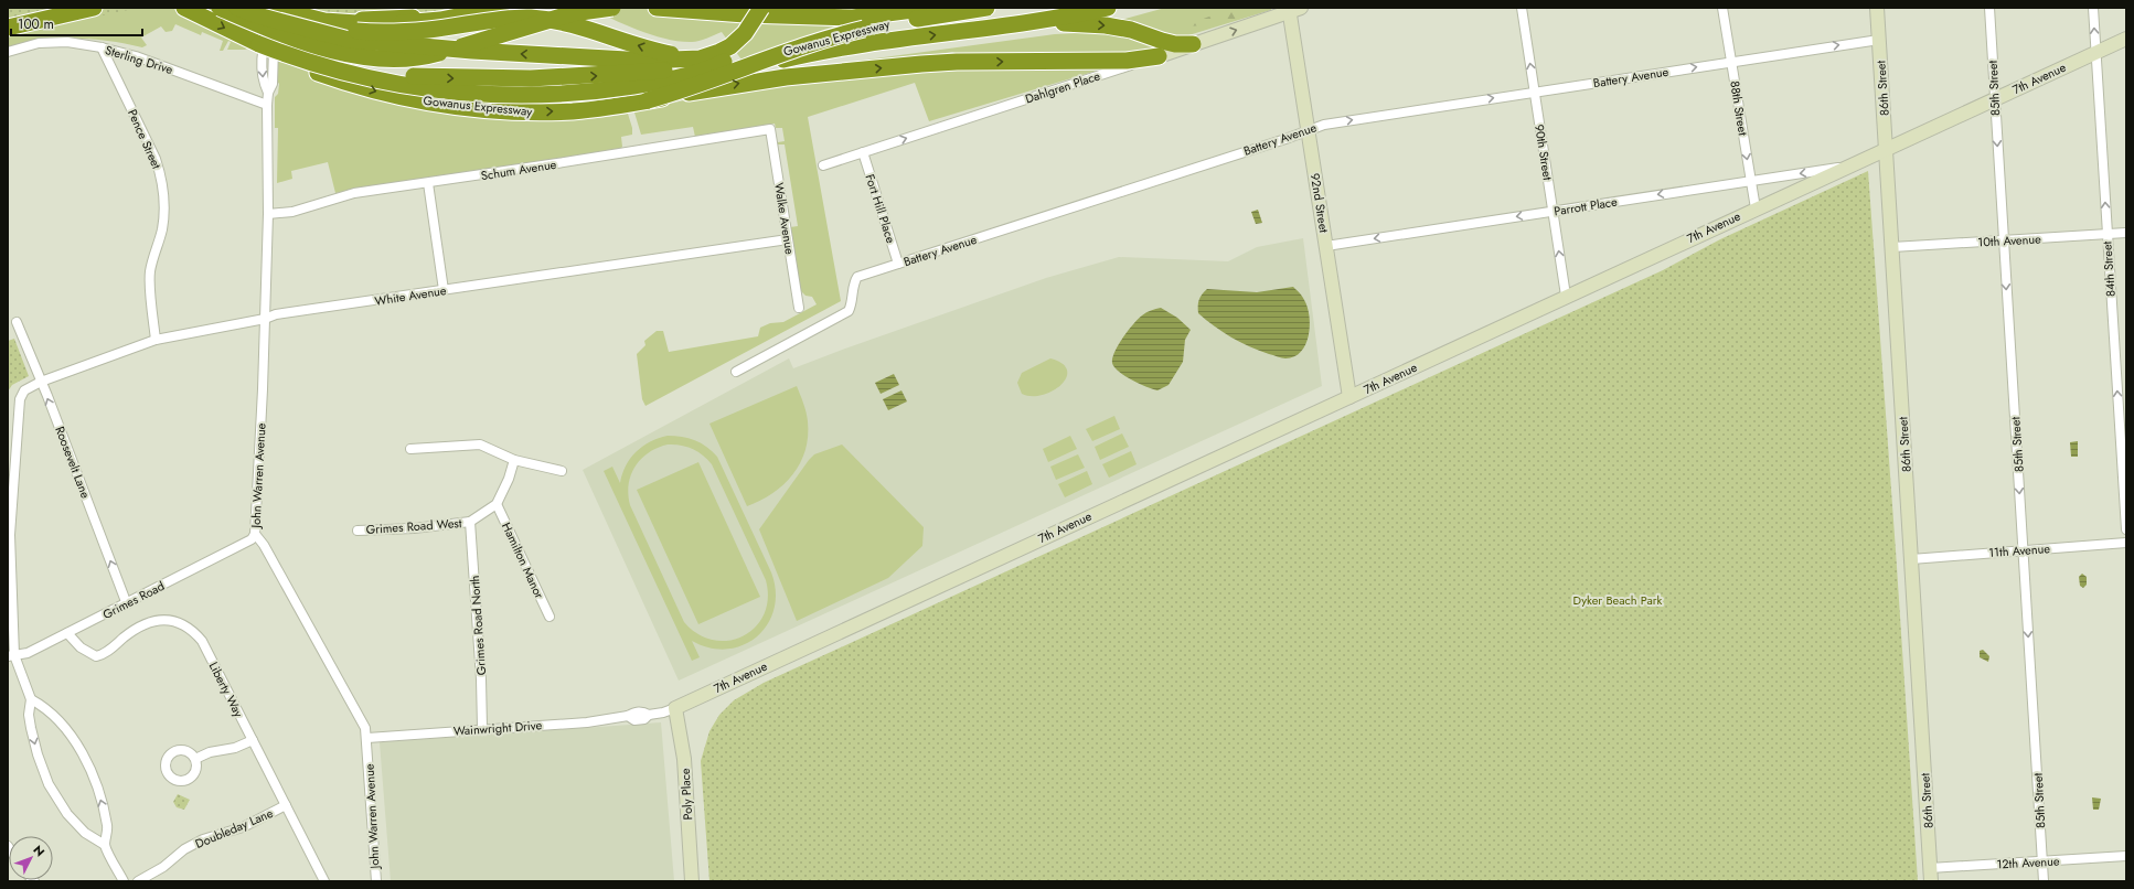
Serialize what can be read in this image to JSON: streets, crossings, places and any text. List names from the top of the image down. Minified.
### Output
{"streets":{"highway":["Gowanus Expressway"],"main road":["7th Avenue","Dahlgren Place","86th Street","92nd Street","Poly Place"],"street":["Sterling Drive","Battery Avenue","85th Street","88th Street","Pence Street","90th Street","Schum Avenue","Parrott Place","Fort Hill Place","Walke Avenue","10th Avenue","84th Street","White Avenue","Roosevelt Lane","John Warren Avenue","Grimes Road West","11th Avenue","Hamilton Manor","Grimes Road","Grimes Road North","Liberty Way","Wainwright Drive","Doubleday Lane","12th Avenue"]},"crossings":[["Sterling Drive","Pence Street"],["Sterling Drive","John Warren Avenue"],["Battery Avenue","86th Street"],["Battery Avenue","88th Street"],["Battery Avenue","90th Street"],["Battery Avenue","92nd Street"],["Battery Avenue","Fort Hill Place"],["7th Avenue","86th Street"],["7th Avenue","85th Street"],["7th Avenue","88th Street"],["7th Avenue","90th Street"],["7th Avenue","92nd Street"],["7th Avenue","Parrott Place"],["7th Avenue","84th Street"],["7th Avenue","Wainwright Drive"],["7th Avenue","Poly Place"],["Dahlgren Place","92nd Street"],["Dahlgren Place","Fort Hill Place"],["86th Street","10th Avenue"],["86th Street","11th Avenue"],["86th Street","12th Avenue"],["85th Street","10th Avenue"],["85th Street","11th Avenue"],["85th Street","12th Avenue"],["88th Street","Parrott Place"],["Pence Street","White Avenue"],["90th Street","Parrott Place"],["Schum Avenue","Walke Avenue"],["Schum Avenue","John Warren Avenue"],["92nd Street","Parrott Place"],["Walke Avenue","White Avenue"],["10th Avenue","84th Street"],["White Avenue","Roosevelt Lane"],["White Avenue","John Warren Avenue"],["White Avenue","Grimes Road"],["Roosevelt Lane","Grimes Road"],["John Warren Avenue","Grimes Road"],["John Warren Avenue","Wainwright Drive"],["Grimes Road West","Hamilton Manor"],["Grimes Road West","Grimes Road North"],["Grimes Road","Liberty Way"],["Grimes Road North","Wainwright Drive"],["Liberty Way","Doubleday Lane"]],"one_way":["Battery Avenue","Dahlgren Place","85th Street","88th Street","90th Street","Parrott Place","84th Street","Roosevelt Lane"],"parks":["Dyker Beach Park"],"scale_bar":"100 m","north":"top right"}
